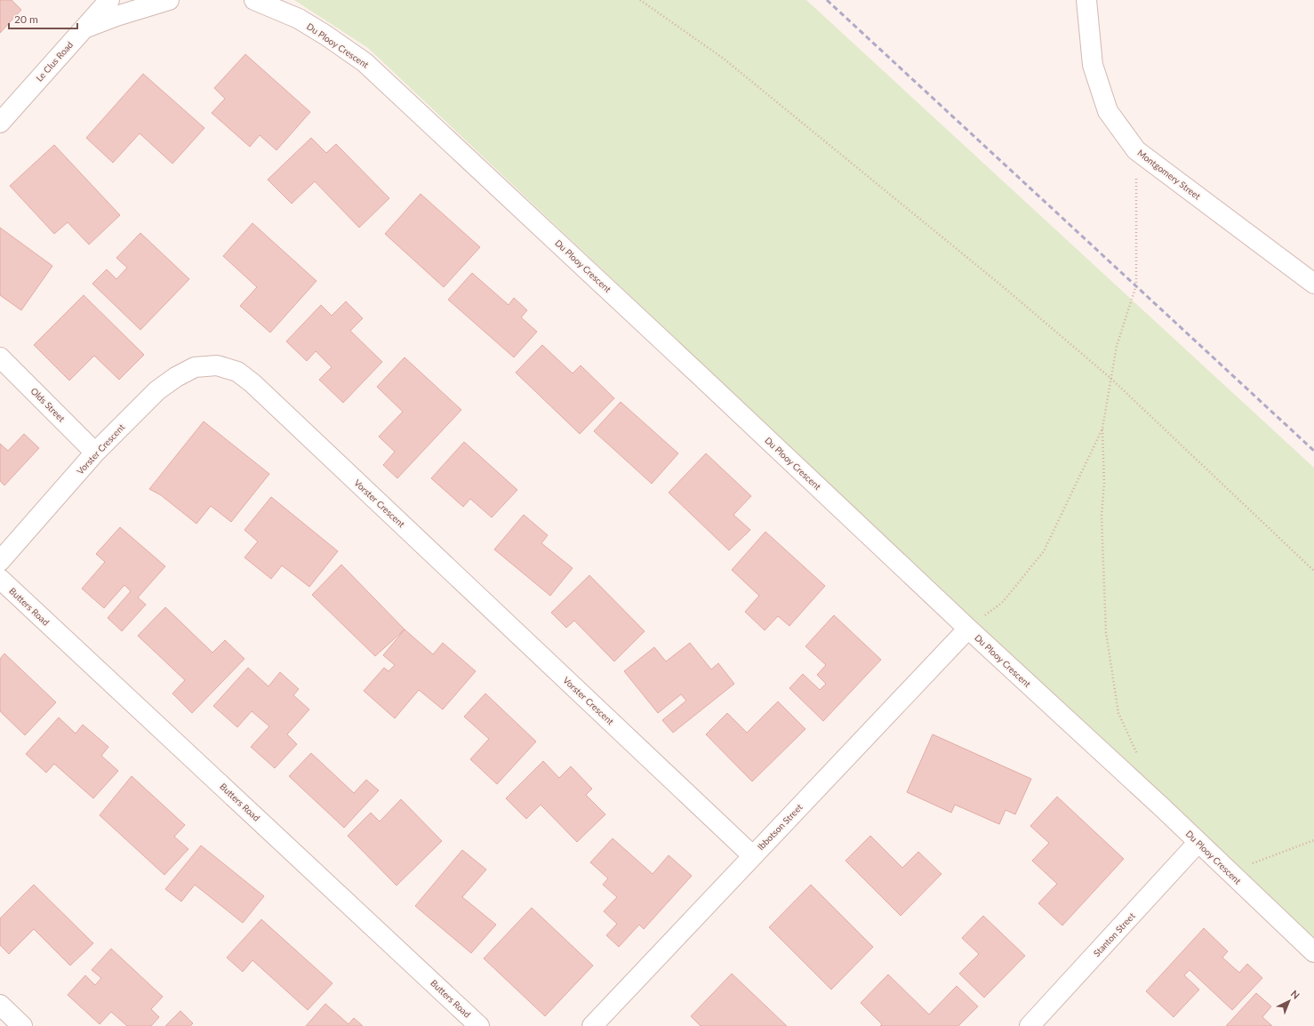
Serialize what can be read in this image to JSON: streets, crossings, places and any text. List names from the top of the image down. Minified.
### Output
{"streets":{"street":["Du Plooy Crescent","Le Clus Road","Montgomery Street","Olds Street","Vorster Crescent","Butters Road","Ibbotson Street","Stanton Street"]},"crossings":[["Du Plooy Crescent","Ibbotson Street"],["Du Plooy Crescent","Stanton Street"],["Olds Street","Vorster Crescent"],["Vorster Crescent","Ibbotson Street"]],"scale_bar":"20 m","north":"top right"}
